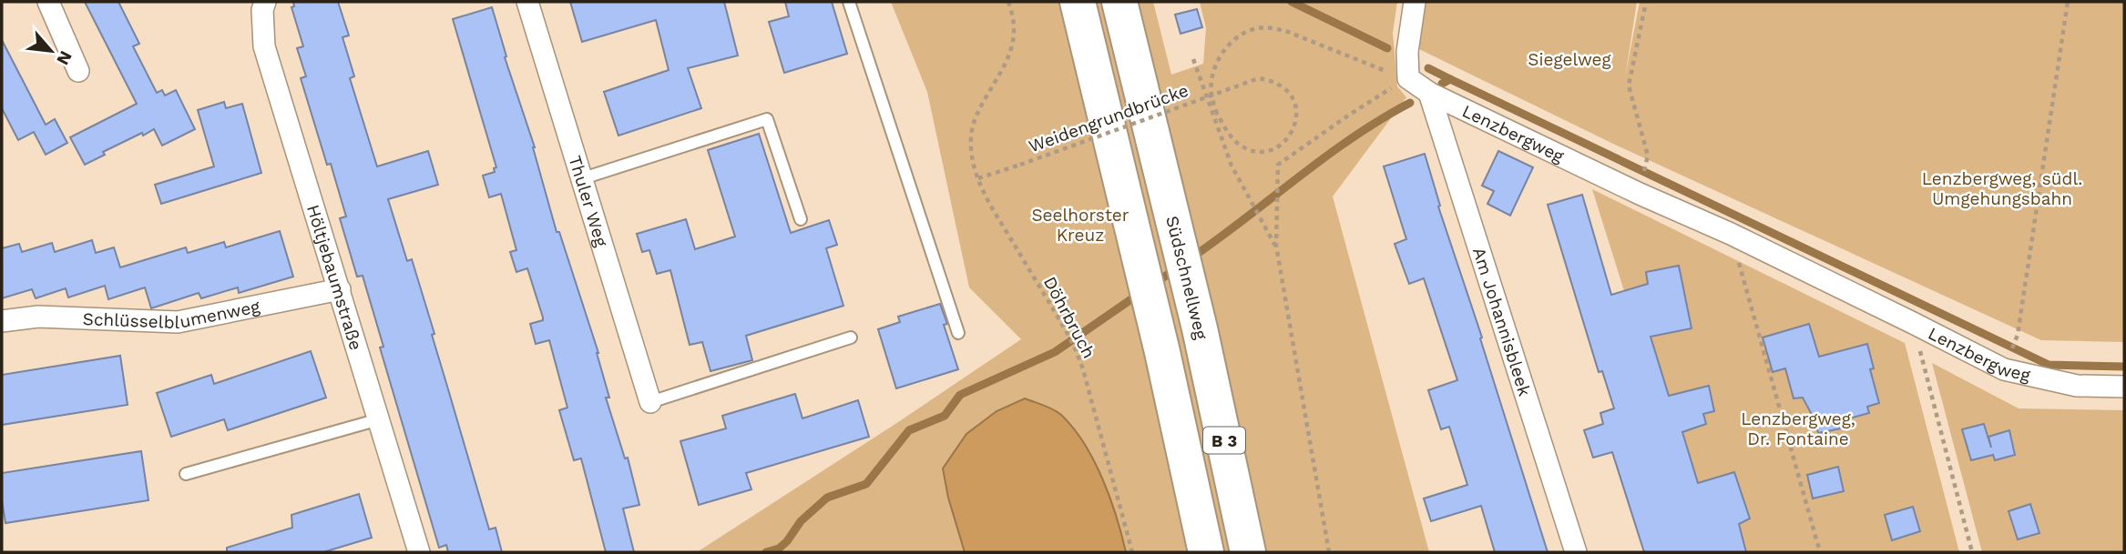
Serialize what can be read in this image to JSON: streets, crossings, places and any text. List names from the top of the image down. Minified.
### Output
{"streets":{"highway":["Südschnellweg","B 3"],"street":["Lenzbergweg","Thuler Weg","Höltjebaumstraße","Schlüsselblumenweg","Am Johannisbleek"],"path":["Weidengrundbrücke","Döhrbruch"]},"crossings":[["Weidengrundbrücke","Lenzbergweg"],["Weidengrundbrücke","Döhrbruch"],["Lenzbergweg","Am Johannisbleek"],["Höltjebaumstraße","Schlüsselblumenweg"]],"parks":["Siegelweg","Lenzbergweg, südl. Umgehungsbahn","Seelhorster Kreuz","Lenzbergweg, Dr. Fontaine"],"north":"bottom right"}
